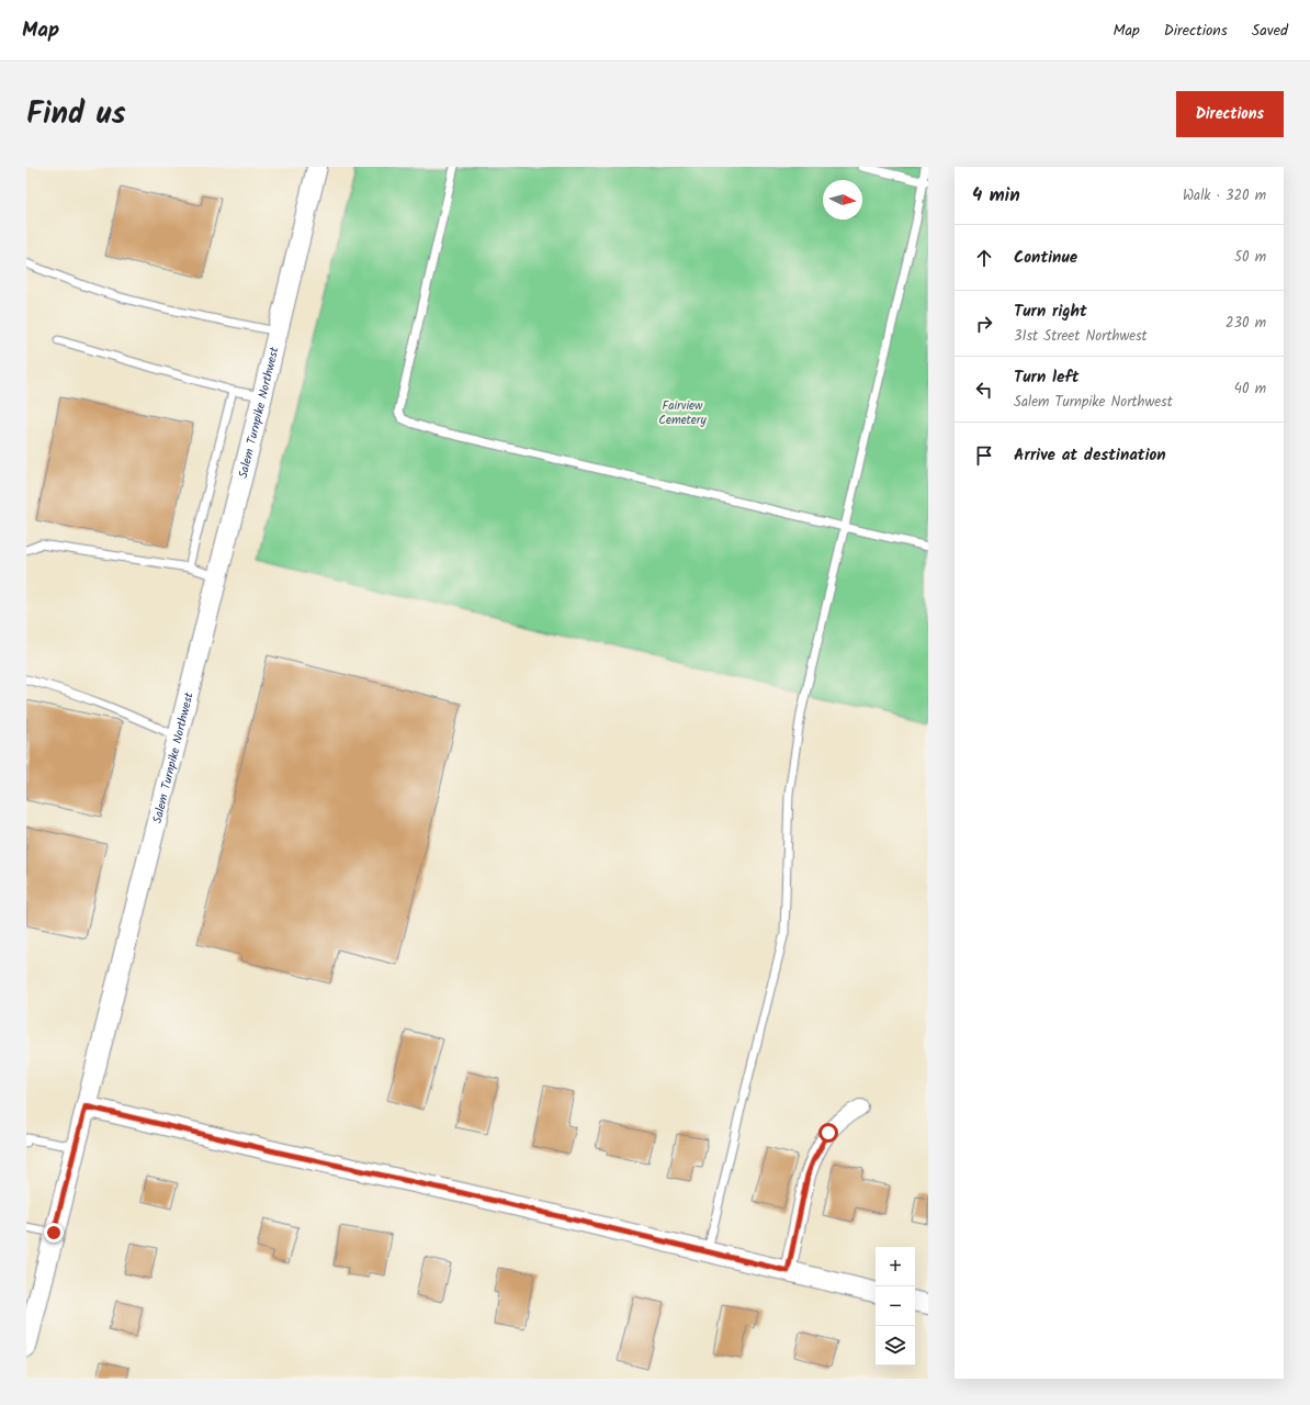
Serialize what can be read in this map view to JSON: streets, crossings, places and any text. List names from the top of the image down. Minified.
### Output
{"streets":{"street":["Salem Turnpike Northwest"]},"parks":["Fairview Cemetery"],"north":"right","page":{"header":"Map","nav":["Map","Directions","Saved"],"title":"Find us","buttons":"Directions","heading":["4 min","Walk · 320 m"],"list":[["Continue","50 m"],["Turn right","31st Street Northwest","230 m"],["Turn left","Salem Turnpike Northwest","40 m"],"Arrive at destination"],"map_buttons":["+","−"]}}
